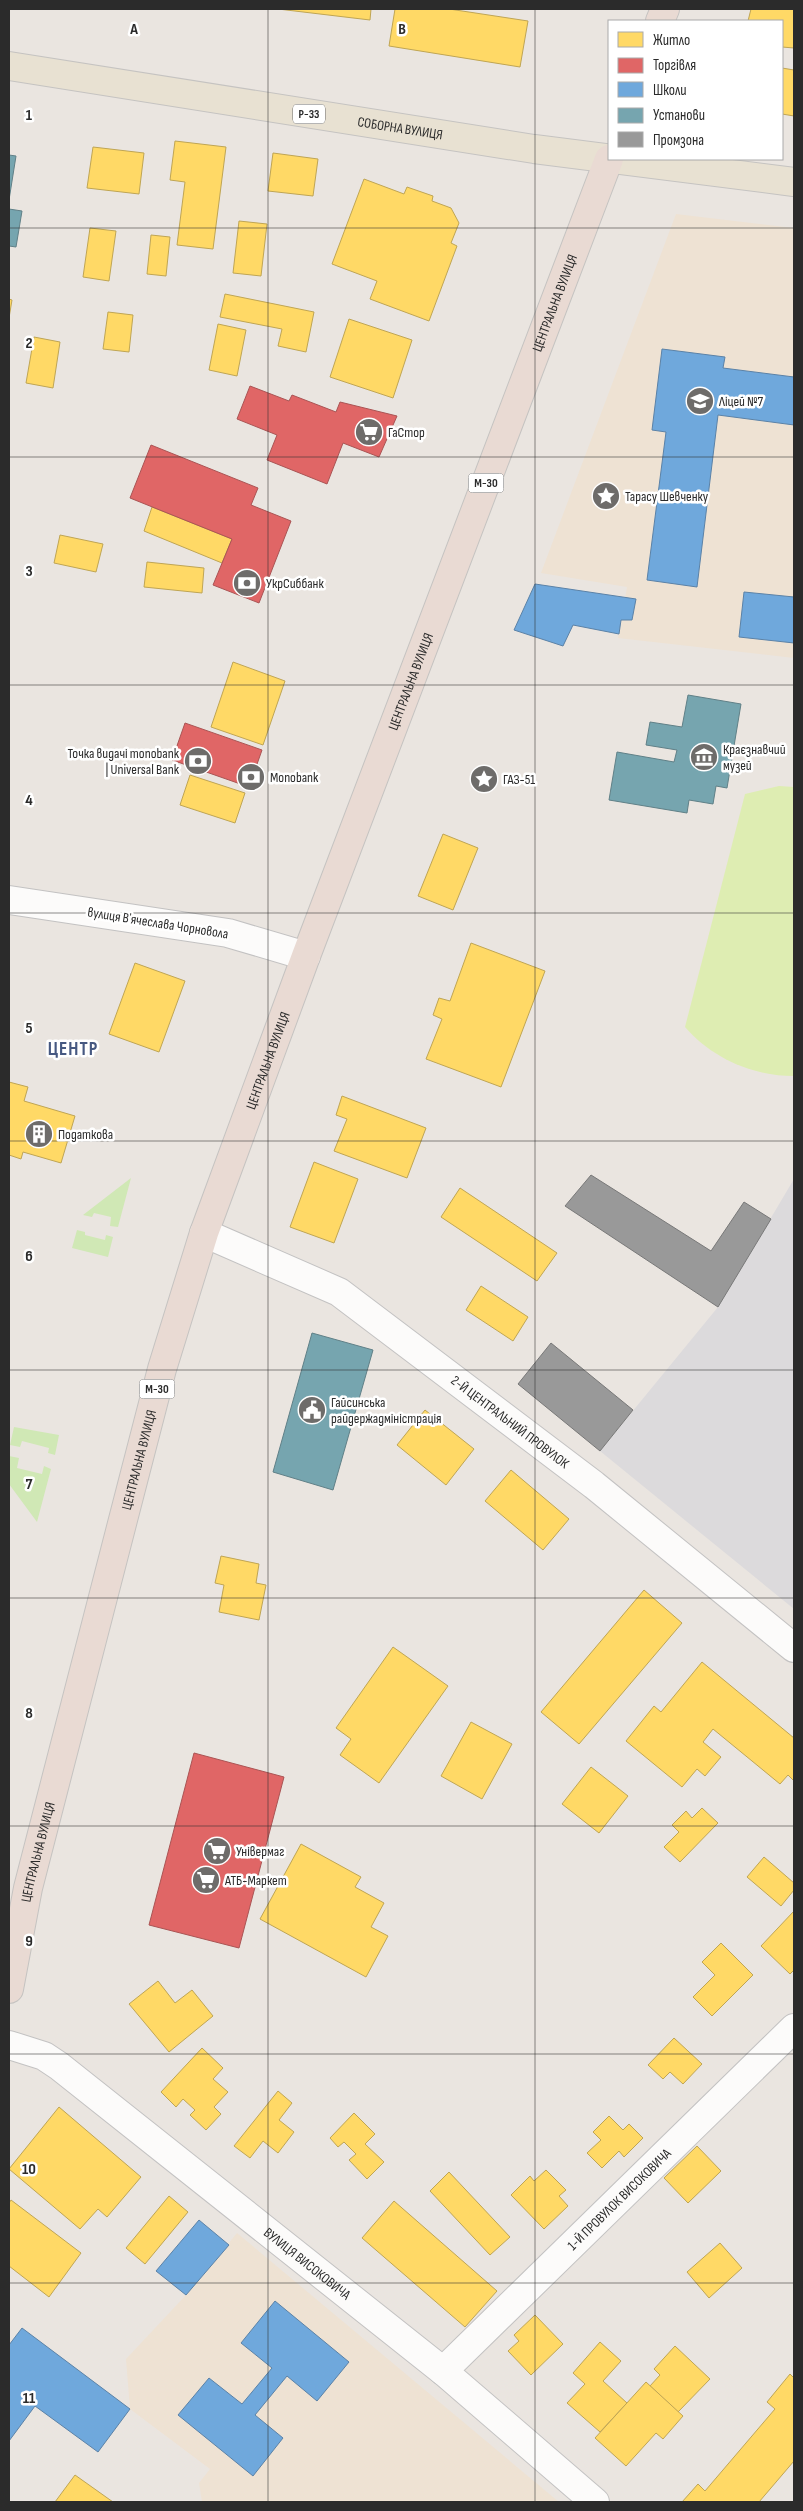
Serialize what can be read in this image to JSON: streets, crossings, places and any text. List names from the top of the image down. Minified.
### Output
{"streets":{"highway":["ЦЕНТРАЛЬНА ВУЛИЦЯ","М-30"],"main road":["Р-33","СОБОРНА ВУЛИЦЯ"],"street":["вулиця Вʼячеслава Чорновола","2-Й ЦЕНТРАЛЬНИЙ ПРОВУЛОК","1-Й ПРОВУЛОК ВИСОКОВИЧА","ВУЛИЦЯ ВИСОКОВИЧА"]},"crossings":[["ЦЕНТРАЛЬНА ВУЛИЦЯ","вулиця Вʼячеслава Чорновола"],["ЦЕНТРАЛЬНА ВУЛИЦЯ","2-Й ЦЕНТРАЛЬНИЙ ПРОВУЛОК"],["1-Й ПРОВУЛОК ВИСОКОВИЧА","ВУЛИЦЯ ВИСОКОВИЧА"]],"districts":["ЦЕНТР"],"places":{"school or university":["Ліцей №7"],"supermarket":["ГаСтор","Універмаг","АТБ-Маркет"],"place":["Тарасу Шевченку","ГАЗ-51"],"bank":["УкрСиббанк","Точка видачі monobank | Universal Bank","Monobank"],"museum":["Краєзнавчий музей"],"building":["Податкова"],"public building":["Гайсинська райдержадміністрація"]},"legend":["Житло","Торгівля","Школи","Установи","Промзона"],"grid":{"columns":["A","B"],"rows":["1","2","3","4","5","6","7","8","9","10","11"]}}
